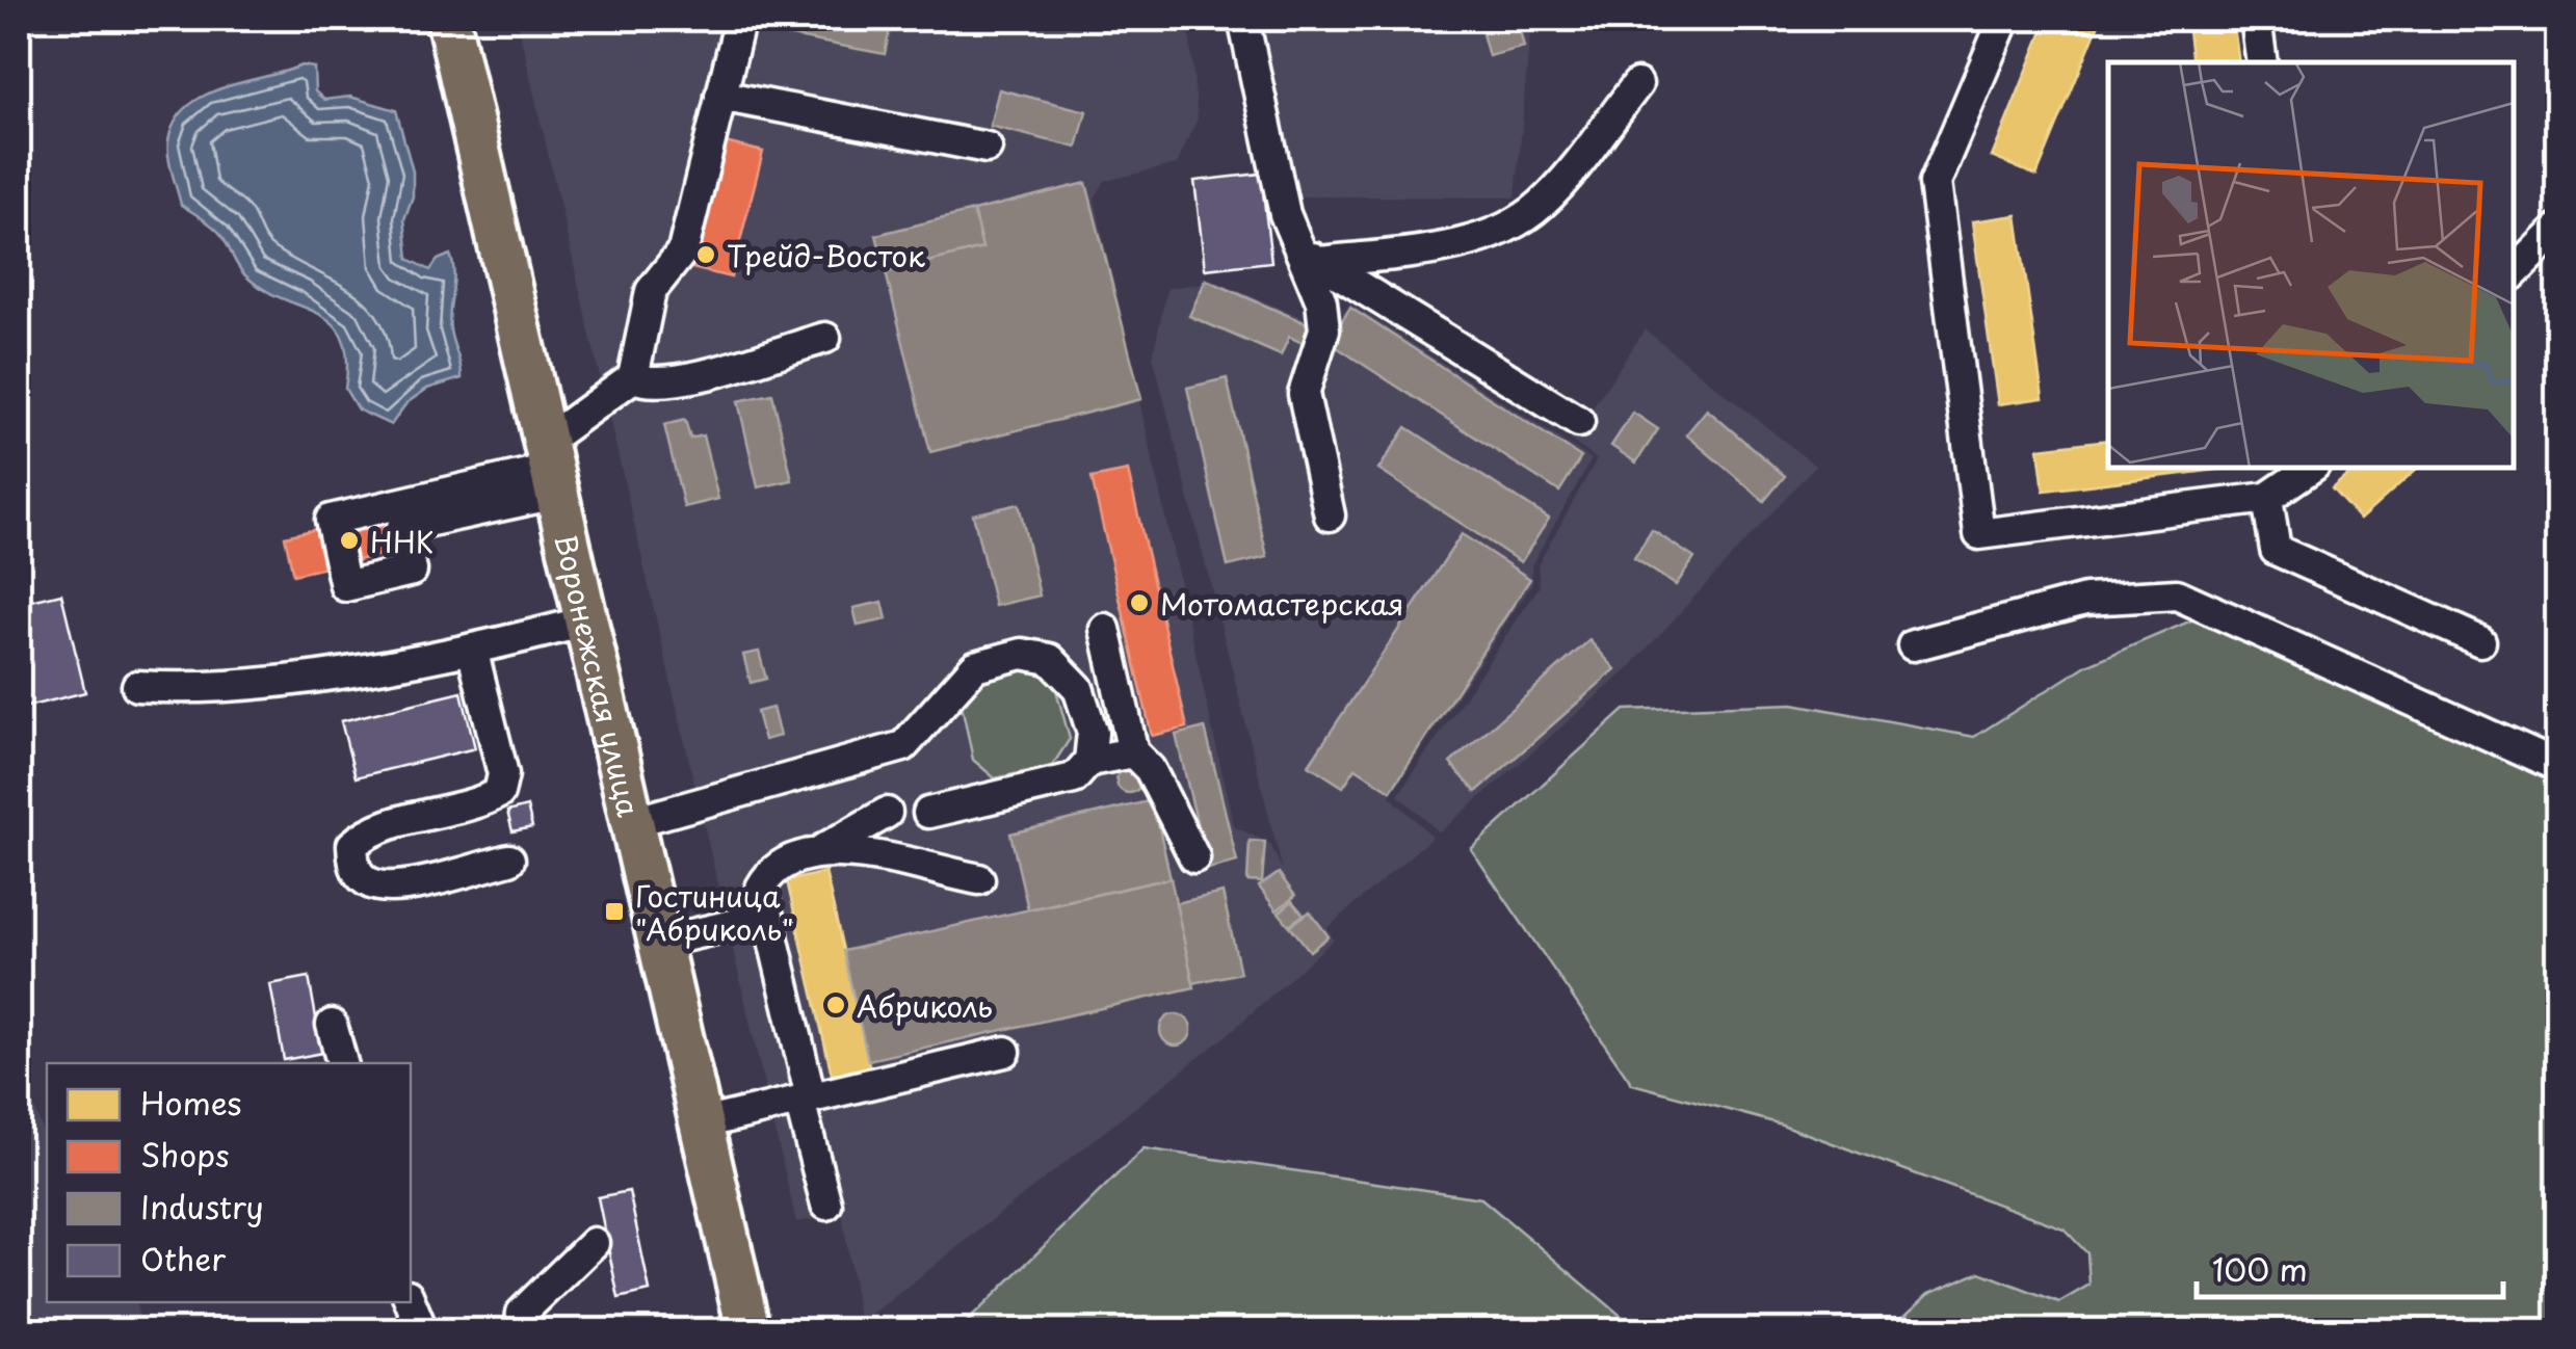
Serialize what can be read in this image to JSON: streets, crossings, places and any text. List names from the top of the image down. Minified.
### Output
{"streets":{"highway":["Воронежская улица"]},"places":{"other":["Трейд-Восток","ННК","Мотомастерская","Абриколь"],"transit":["Гостиница \"Абриколь\""]},"legend":["Homes","Shops","Industry","Other"],"scale_bar":"100 m"}
